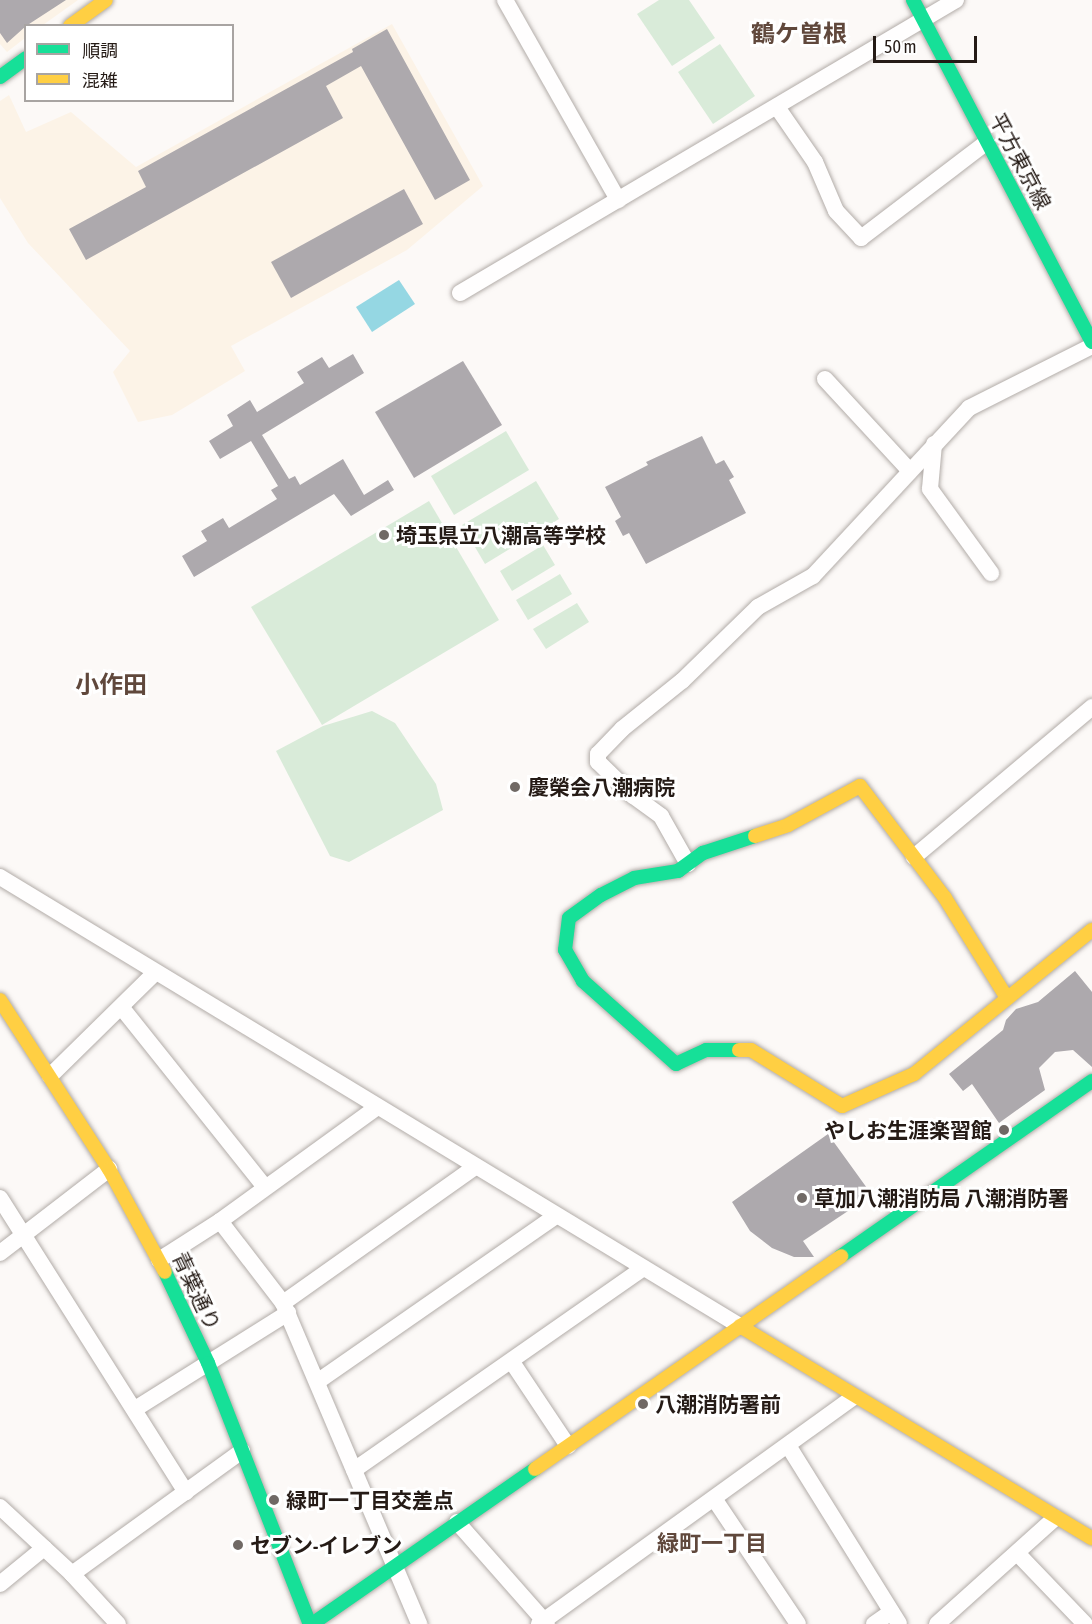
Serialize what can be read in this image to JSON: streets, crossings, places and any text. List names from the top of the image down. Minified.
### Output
{"streets":{"street":["平方東京線","青葉通り"]},"districts":["鶴ケ曽根","小作田","緑町一丁目"],"places":["埼玉県立八潮高等学校","慶榮会八潮病院","やしお生涯楽習館","草加八潮消防局 八潮消防署","八潮消防署前","緑町一丁目交差点","セブン-イレブン"],"legend":["順調","混雑"],"scale_bar":"50 m"}
